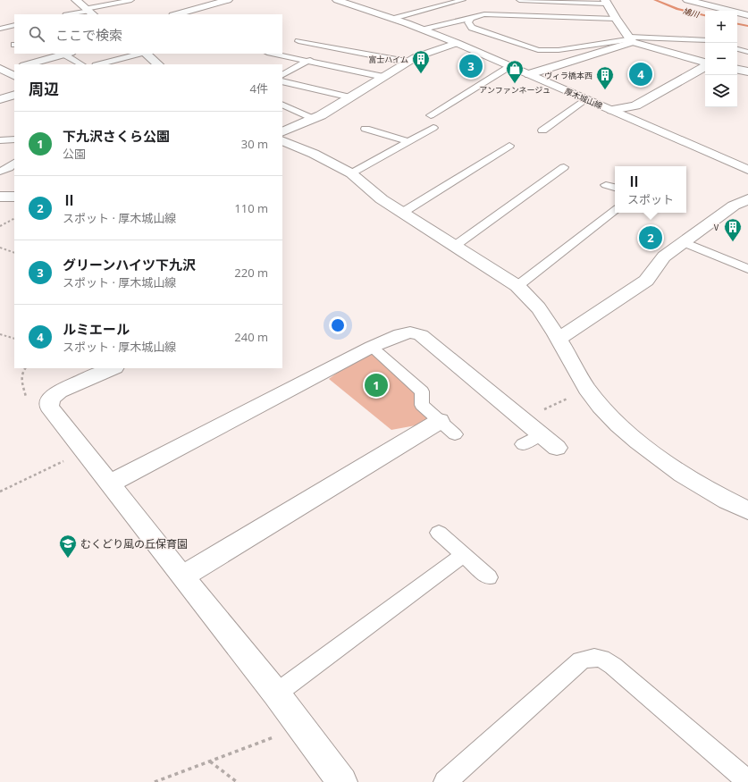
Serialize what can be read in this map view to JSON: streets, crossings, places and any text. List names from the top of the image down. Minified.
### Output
{"streets":{"street":["厚木城山線"]},"water":["鳩川"],"places":{"building":["富士ハイム","ヴィラ橋本西","Ⅴ"],"shop":["アンファンネージュ"],"school or university":["むくどり風の丘保育園"]},"page":{"map_buttons":["+","−"],"search":"ここで検索","pins":["3","4","2","1"],"heading":["周辺","4件"],"list":[{"mark":"1","name":"下九沢さくら公園","note":"公園","value":"30 m"},{"mark":"2","name":"Ⅱ","note":"スポット · 厚木城山線","value":"110 m"},{"mark":"3","name":"グリーンハイツ下九沢","note":"スポット · 厚木城山線","value":"220 m"},{"mark":"4","name":"ルミエール","note":"スポット · 厚木城山線","value":"240 m"}],"popup":["Ⅱ","スポット"]}}
